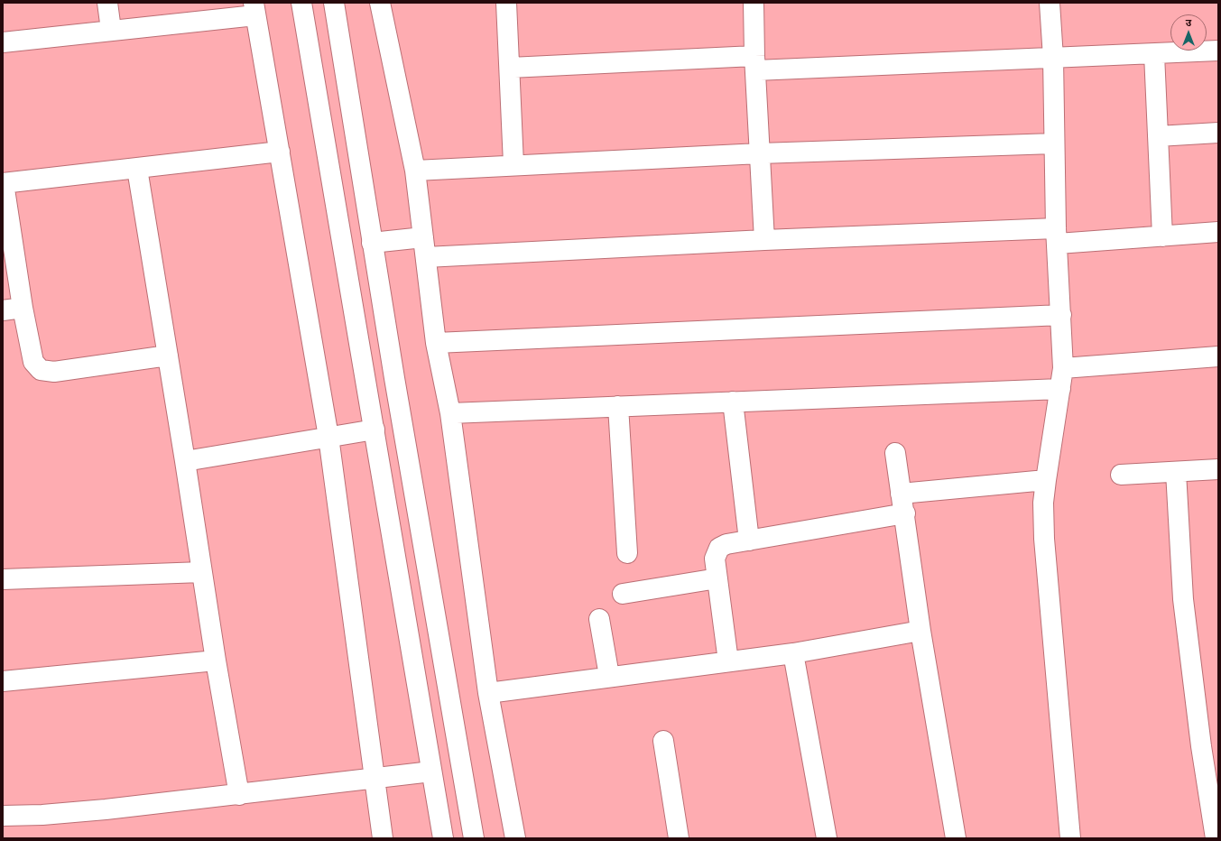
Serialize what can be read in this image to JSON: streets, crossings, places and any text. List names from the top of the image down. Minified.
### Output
{"north":"top"}
